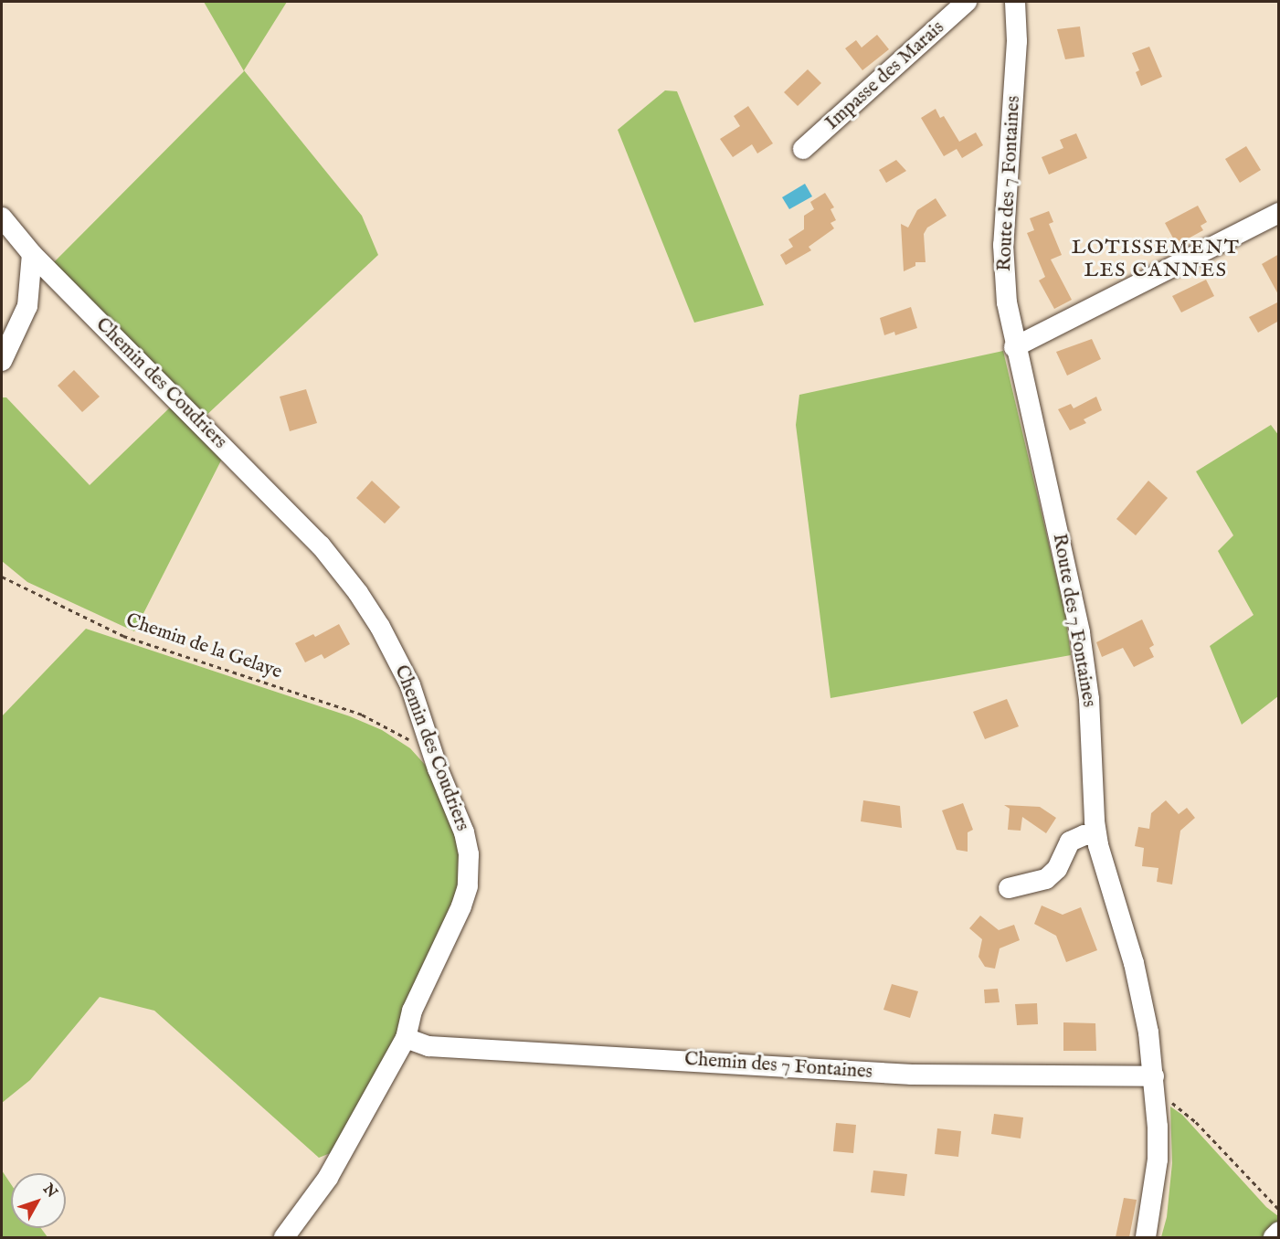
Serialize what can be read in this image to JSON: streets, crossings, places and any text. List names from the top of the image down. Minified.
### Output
{"streets":{"street":["Impasse des Marais","Route des 7 Fontaines","Chemin des Coudriers","Chemin des 7 Fontaines"],"path":["Chemin de la Gelaye"]},"crossings":[["Route des 7 Fontaines","Chemin des 7 Fontaines"],["Chemin des Coudriers","Chemin des 7 Fontaines"]],"districts":["LOTISSEMENT LES CANNES"],"north":"top right"}
